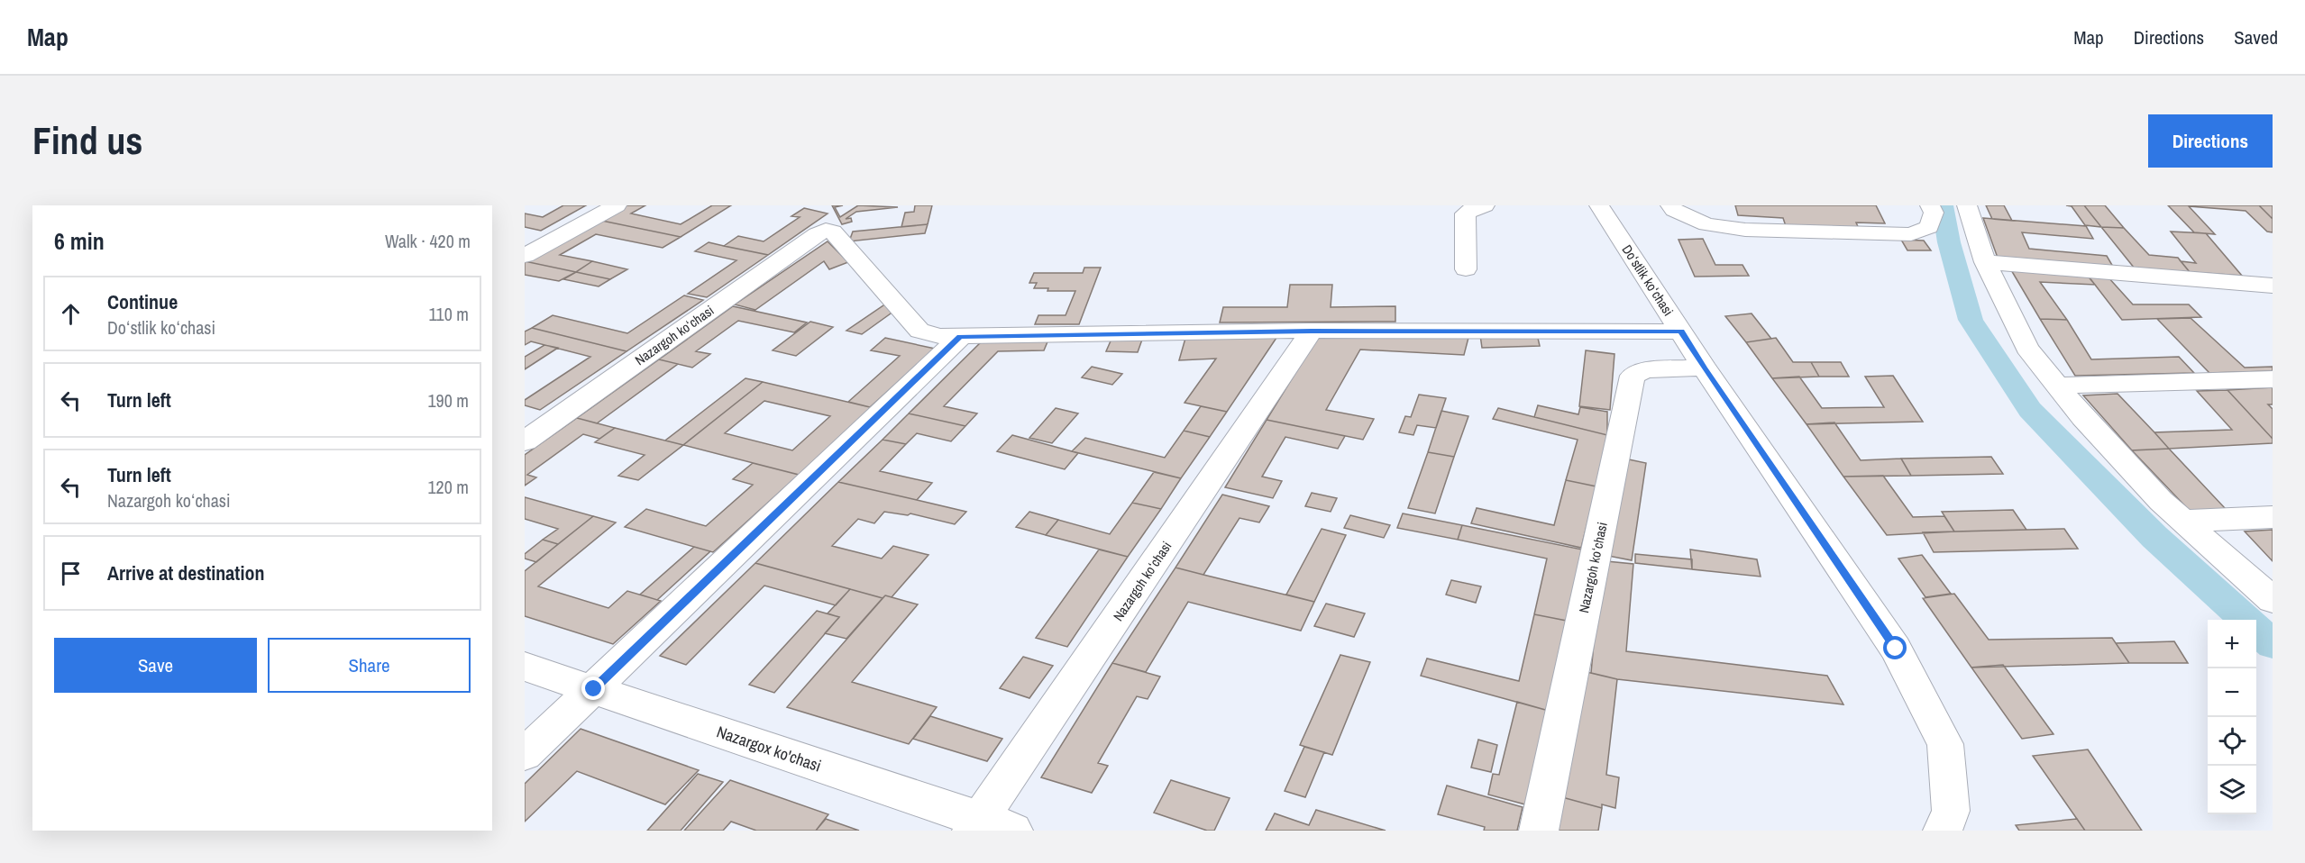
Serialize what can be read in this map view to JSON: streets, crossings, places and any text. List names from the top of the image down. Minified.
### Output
{"streets":{"street":["Doʻstlik koʻchasi","Nazargoh koʻchasi","Nazargox ko'chasi"]},"crossings":[["Doʻstlik koʻchasi","Nazargoh koʻchasi"],["Nazargoh koʻchasi","Nazargox ko'chasi"]],"page":{"header":"Map","nav":["Map","Directions","Saved"],"buttons":["Directions",["Save","Share"]],"title":"Find us","heading":["6 min","Walk · 420 m"],"list":[["Continue","Doʻstlik koʻchasi","110 m"],["Turn left","190 m"],["Turn left","Nazargoh koʻchasi","120 m"],"Arrive at destination"],"map_buttons":["+","−"]}}
